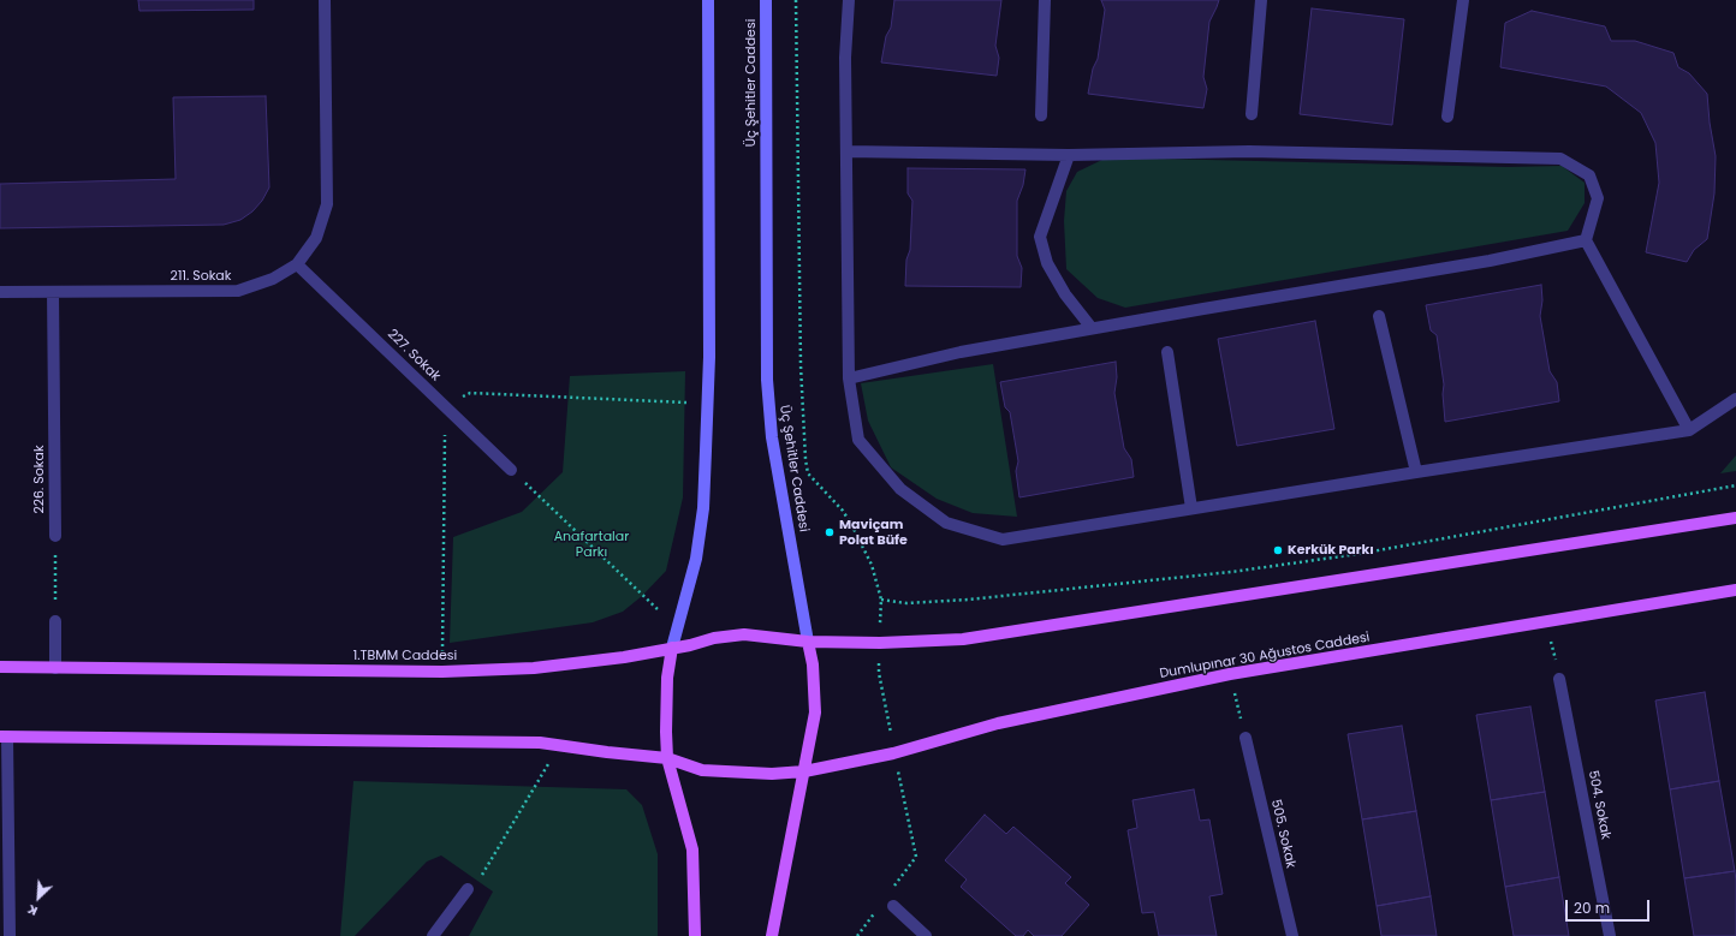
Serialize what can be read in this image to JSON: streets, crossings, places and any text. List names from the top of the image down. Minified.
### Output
{"streets":{"main road":["Üç Şehitler Caddesi","1.TBMM Caddesi","Dumlupınar 30 Ağustos Caddesi"],"street":["211. Sokak","227. Sokak","226. Sokak","504. Sokak","505. Sokak"]},"crossings":[["Üç Şehitler Caddesi","1.TBMM Caddesi"],["Üç Şehitler Caddesi","Dumlupınar 30 Ağustos Caddesi"],["211. Sokak","227. Sokak"],["211. Sokak","226. Sokak"],["1.TBMM Caddesi","Dumlupınar 30 Ağustos Caddesi"]],"parks":["Anafartalar Parkı"],"places":["Maviçam Polat Büfe","Kerkük Parkı"],"scale_bar":"20 m","north":"bottom left"}
